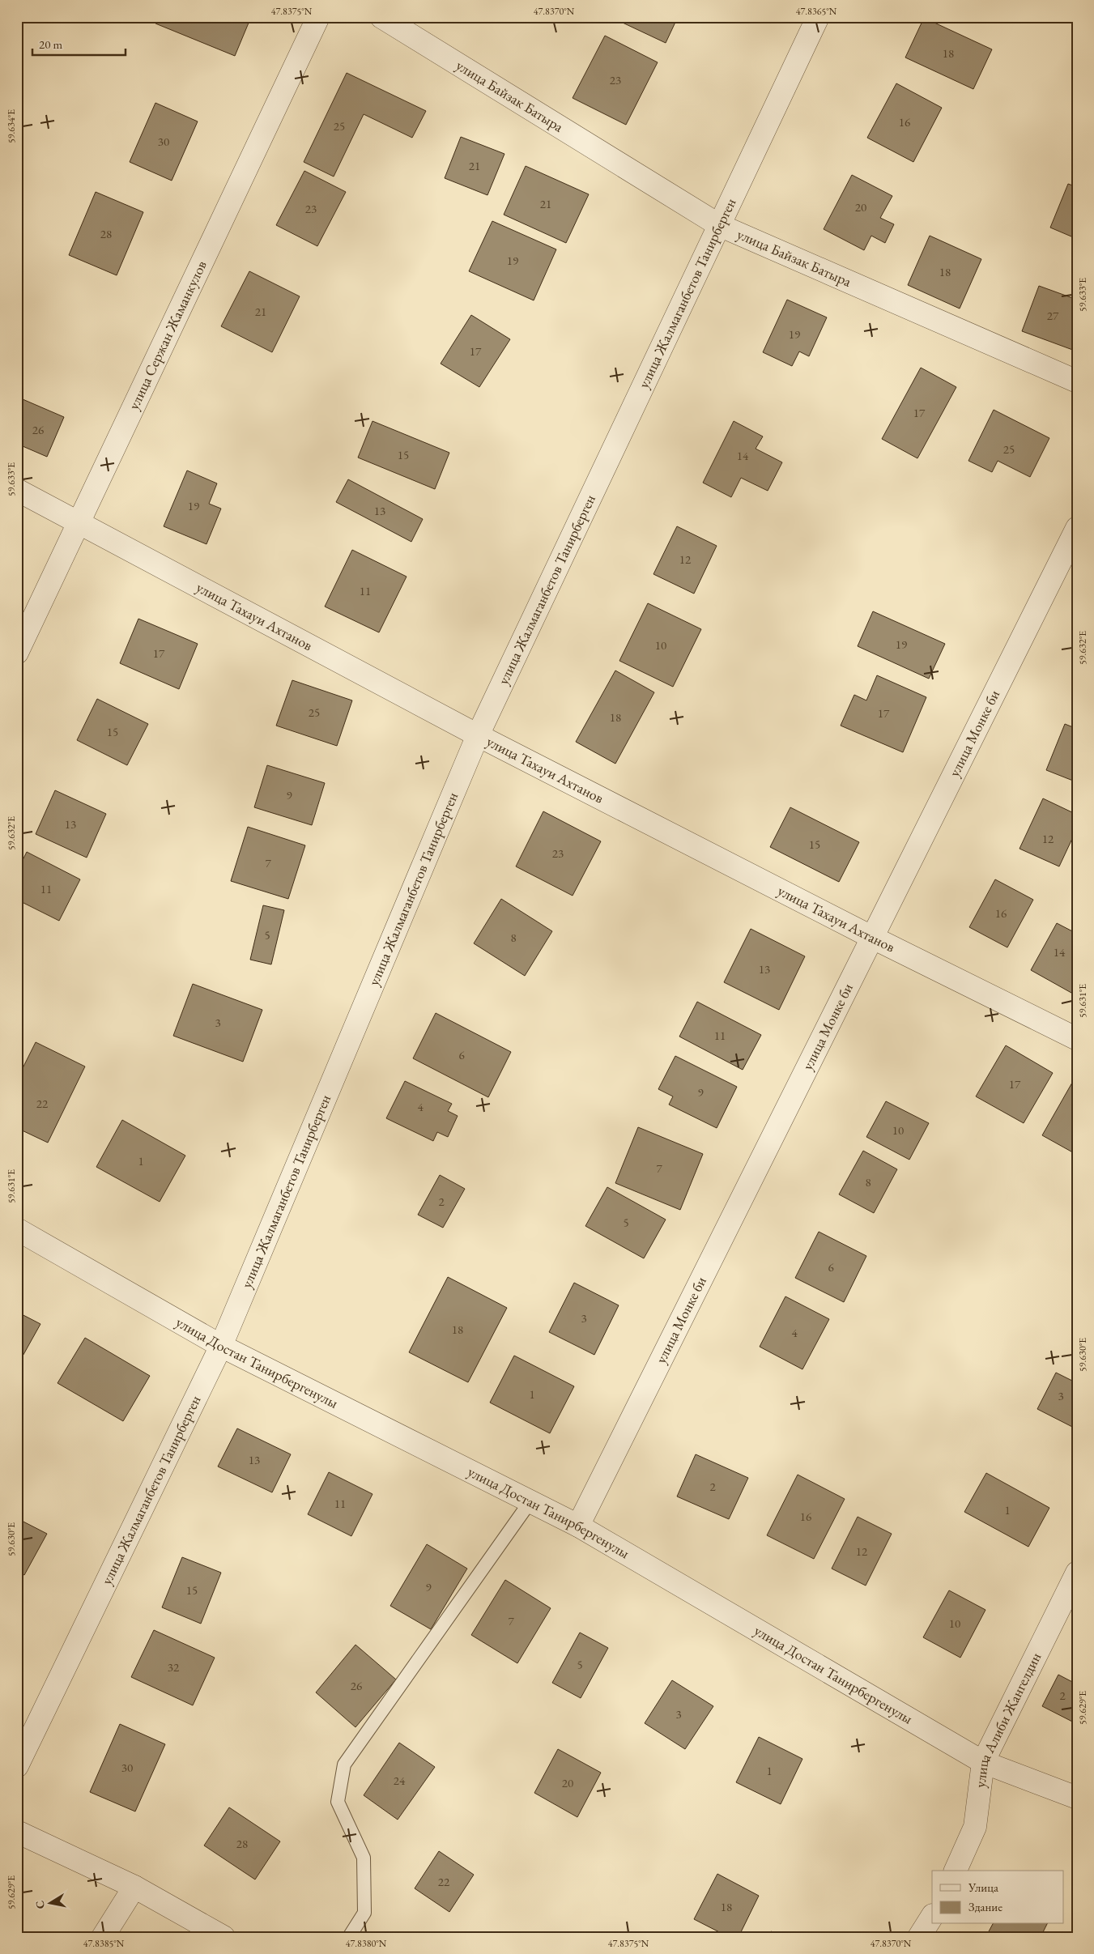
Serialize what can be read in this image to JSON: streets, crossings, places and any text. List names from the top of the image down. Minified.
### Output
{"streets":{"street":["улица Байзак Батыра","улица Жалмаганбетов Танирберген","улица Сержан Жаманкулов","улица Тахауи Ахтанов","улица Монке би","улица Достан Танирбергенулы","улица Алиби Жангелдин"]},"crossings":[["улица Байзак Батыра","улица Жалмаганбетов Танирберген"],["улица Жалмаганбетов Танирберген","улица Тахауи Ахтанов"],["улица Жалмаганбетов Танирберген","улица Достан Танирбергенулы"],["улица Сержан Жаманкулов","улица Тахауи Ахтанов"],["улица Тахауи Ахтанов","улица Монке би"],["улица Монке би","улица Достан Танирбергенулы"],["улица Достан Танирбергенулы","улица Алиби Жангелдин"]],"house_numbers":["18","23","16","25","30","21","21","20","23","28","19","18","21","27","19","17","17","26","25","15","14","19","13","12","11","19","10","17","25","17","18","15","9","13","12","15","23","7","11","16","5","8","14","13","3","11","6","17","9","22","4","10","1","7","8","2","5","6","3","18","4","1","3","13","2","11","1","16","12","9","15","7","10","5","32","26","2","3","30","1","24","20","28","22","18"],"legend":["Улица","Здание"],"scale_bar":"20 m","north":"left","coordinates":["47.8375°N","47.8370°N","47.8365°N","59.634°E","59.633°E","59.632°E","59.631°E","59.630°E","59.629°E","47.8385°N","47.8380°N"]}
